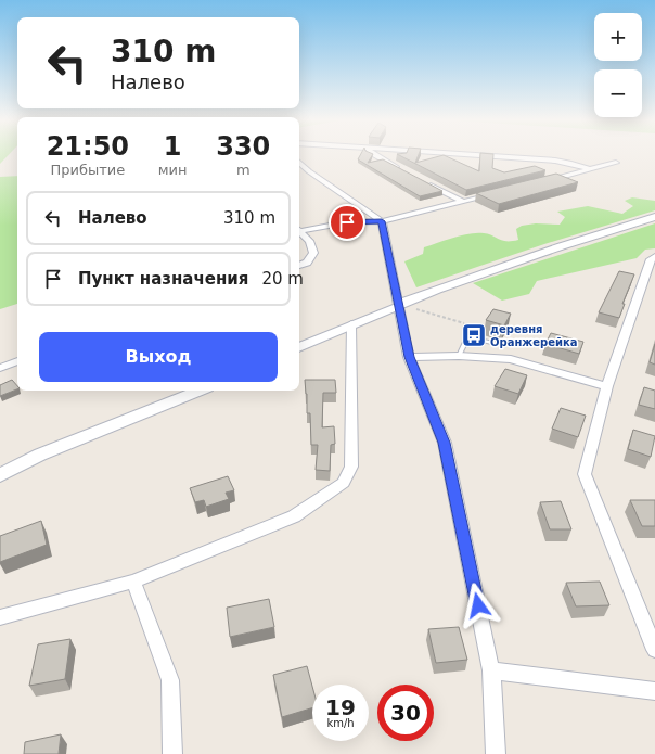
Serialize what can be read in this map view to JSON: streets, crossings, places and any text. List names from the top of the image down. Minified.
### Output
{"places":{"bus stop":["деревня Оранжерейка"]},"page":{"map_buttons":["+","−"],"turn":["310 m","Налево"],"eta":["21:50","Прибытие","1","мин","330","m"],"list":[{"name":"Налево","value":"310 m"},{"name":"Пункт назначения","value":"20 m"}],"buttons":"Выход","speed":"19 km/h","limit":"30"}}
